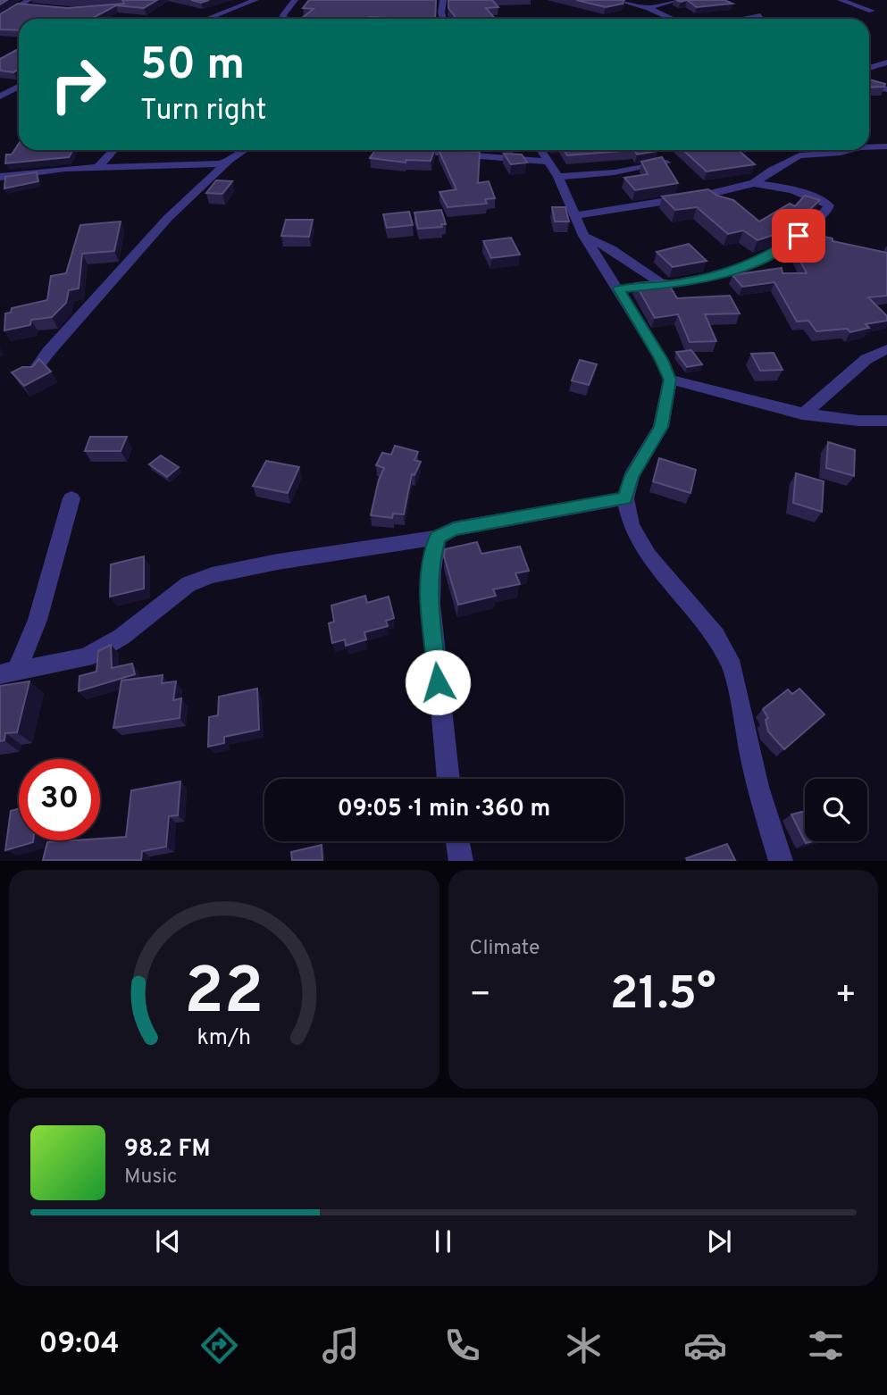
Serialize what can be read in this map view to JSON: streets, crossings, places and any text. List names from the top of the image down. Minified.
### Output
{"page":{"turn":["50 m","Turn right"],"limit":"30","trip":"09:05 · 1 min · 360 m","tile":"Climate","heat":["−","21.5°","+"],"song":["98.2 FM","Music"],"tabs":"09:04","gauge":["22","km/h"]}}
